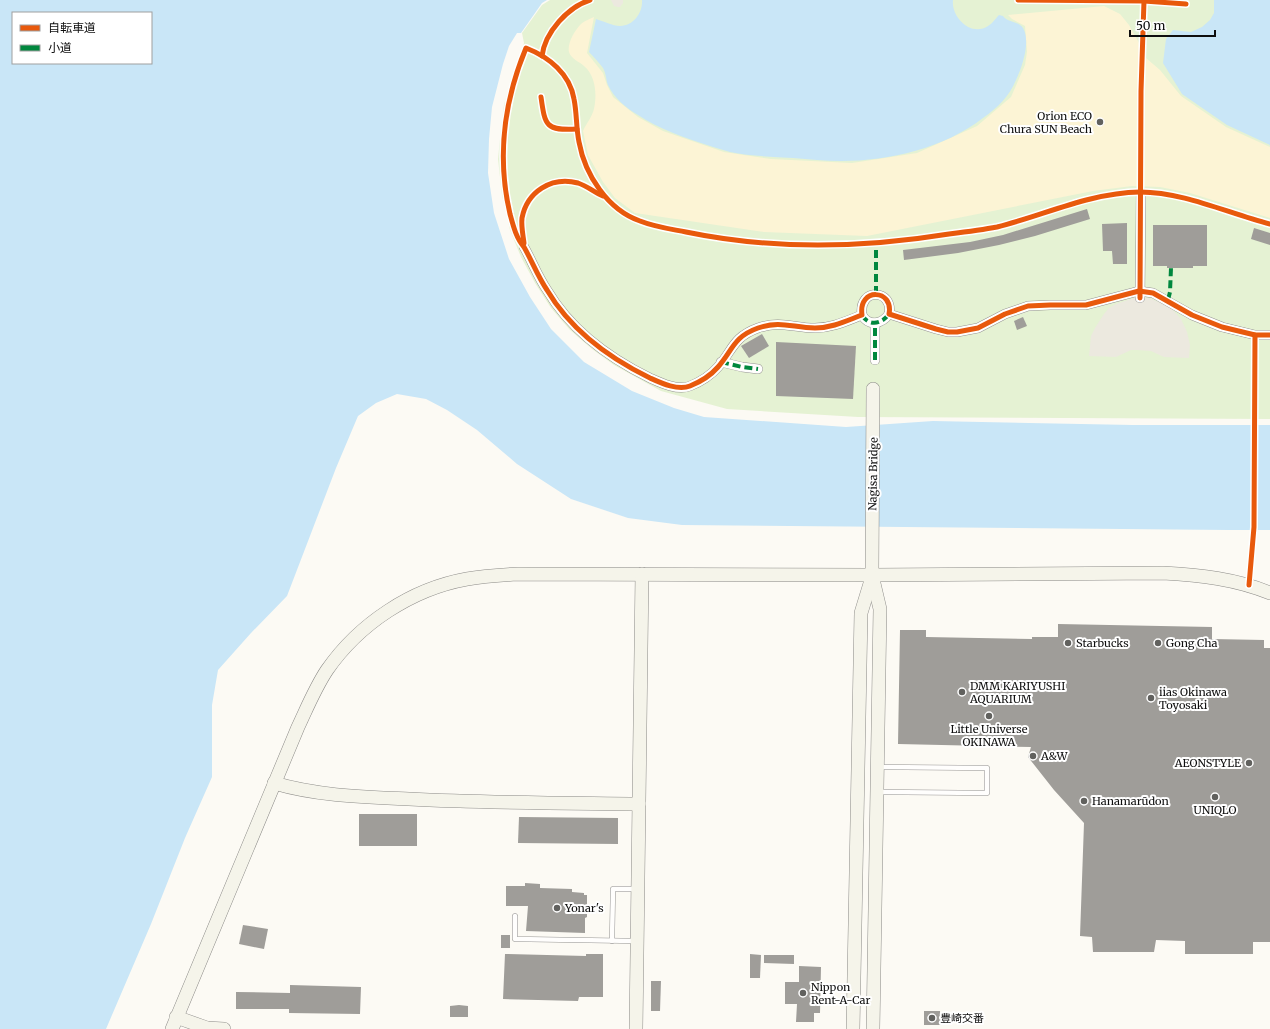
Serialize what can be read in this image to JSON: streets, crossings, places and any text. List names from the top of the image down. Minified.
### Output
{"streets":{"street":["Nagisa Bridge"]},"places":["Orion ECO Chura SUN Beach","Starbucks","Gong Cha","DMM KARIYUSHI AQUARIUM","iias Okinawa Toyosaki","Little Universe OKINAWA","A&W","AEONSTYLE","UNIQLO","Hanamarūdon","Yonar's","Nippon Rent-A-Car","豊崎交番"],"legend":["自転車道","小道"],"scale_bar":"50 m"}
